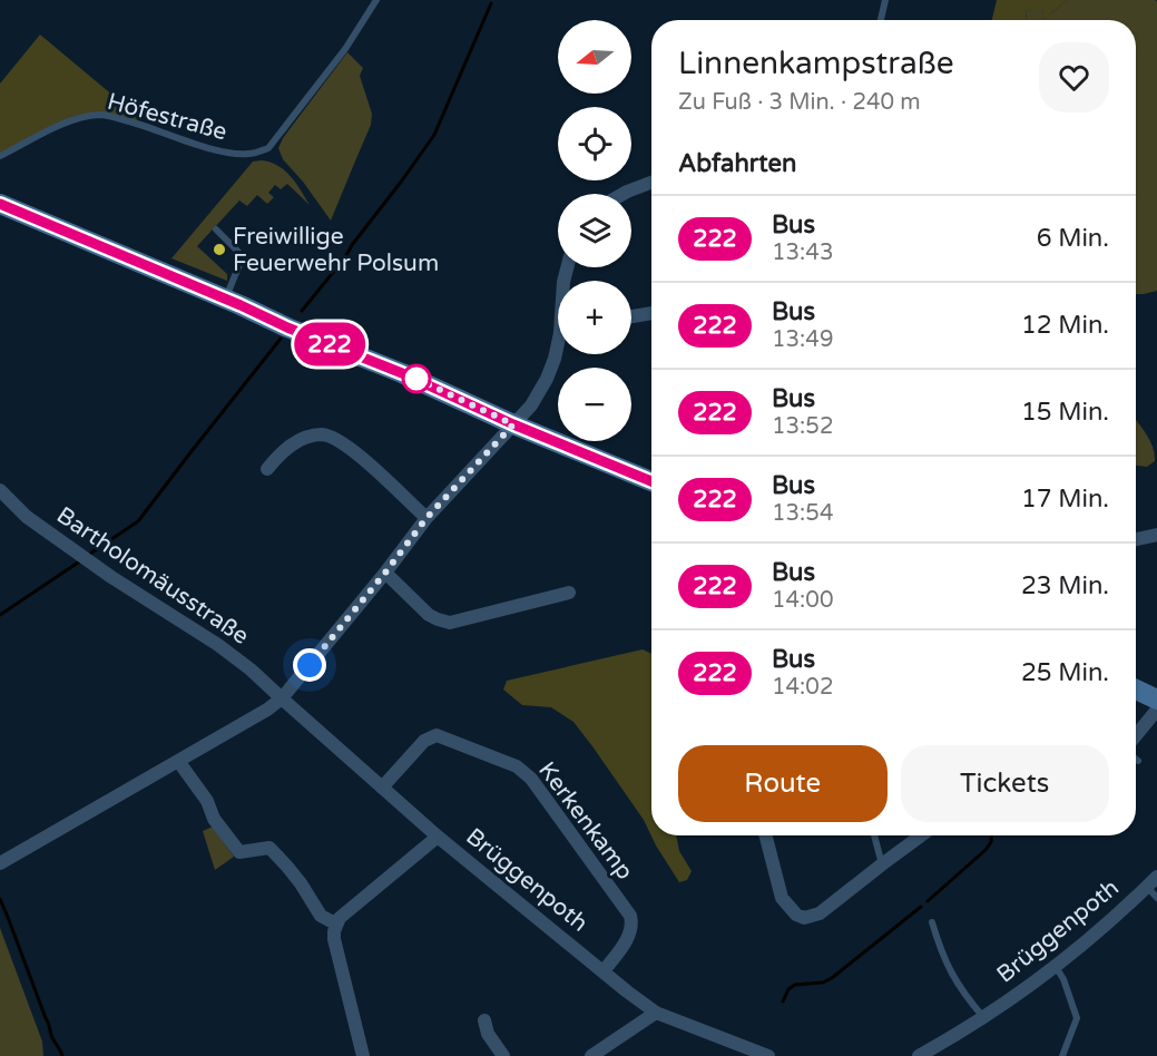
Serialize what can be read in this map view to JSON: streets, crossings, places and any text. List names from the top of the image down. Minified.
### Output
{"streets":{"street":["Bartholomäusstraße","Kerkenkamp","Brüggenpoth"],"lane":["Höfestraße"]},"crossings":[["Bartholomäusstraße","Brüggenpoth"],["Kerkenkamp","Brüggenpoth"]],"places":["Freiwillige Feuerwehr Polsum"],"lines":["bus line 222"],"north":"left","page":{"on_map":"222","map_buttons":["+","−"],"heading":[["Linnenkampstraße","Zu Fuß · 3 Min. · 240 m"],"Abfahrten"],"list":[{"mark":"222","name":"Bus","note":"13:43","value":"6 Min."},{"mark":"222","name":"Bus","note":"13:49","value":"12 Min."},{"mark":"222","name":"Bus","note":"13:52","value":"15 Min."},{"mark":"222","name":"Bus","note":"13:54","value":"17 Min."},{"mark":"222","name":"Bus","note":"14:00","value":"23 Min."},{"mark":"222","name":"Bus","note":"14:02","value":"25 Min."}],"buttons":["Route","Tickets"]}}
